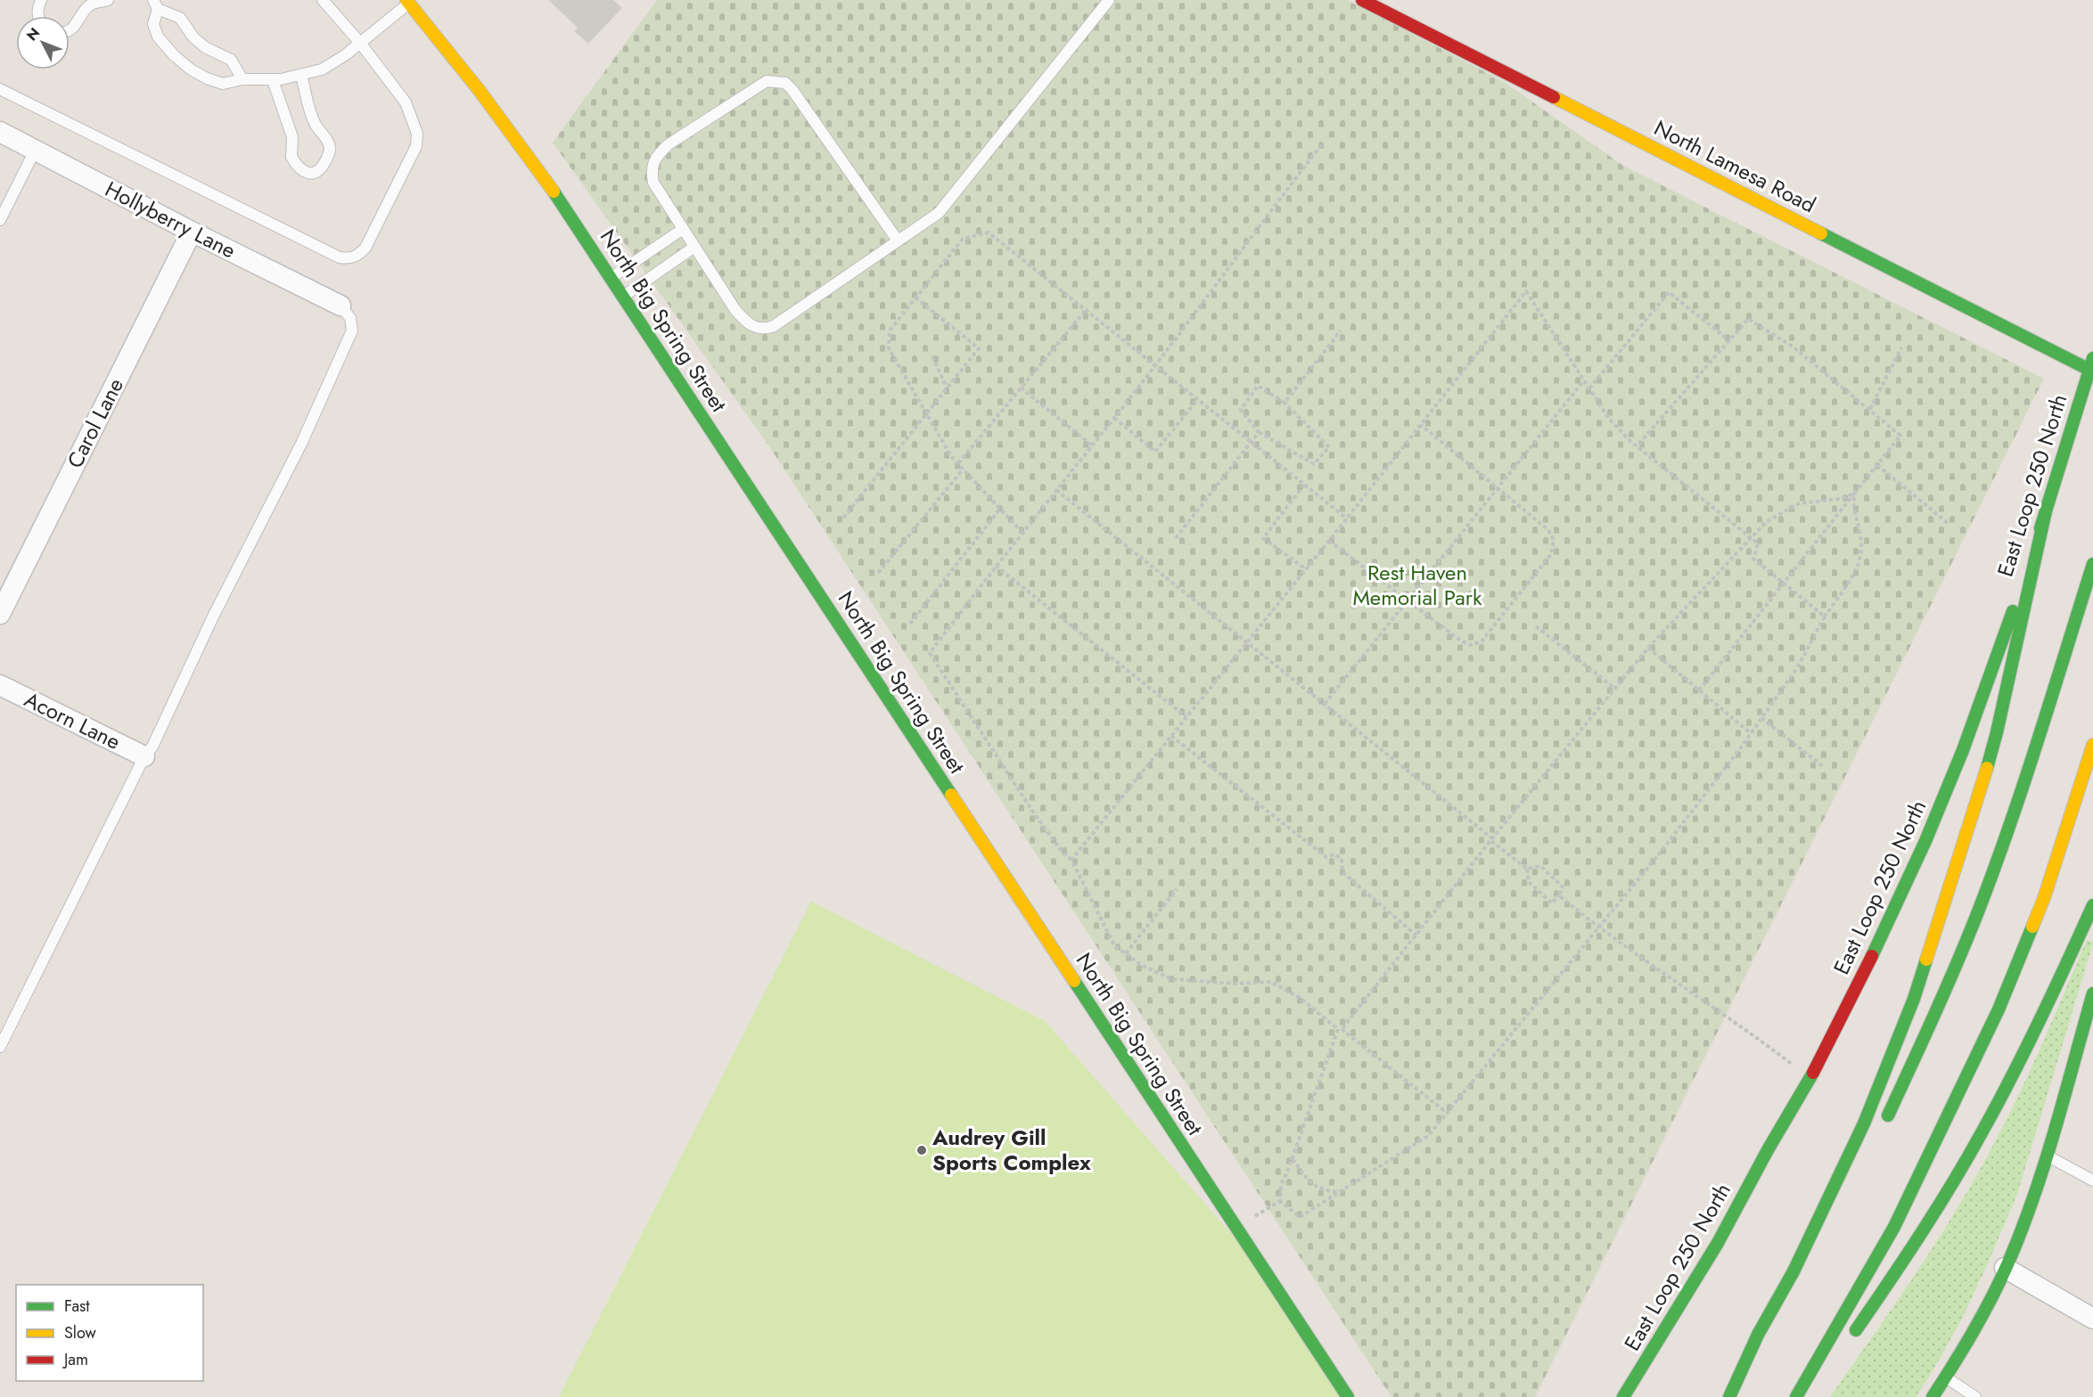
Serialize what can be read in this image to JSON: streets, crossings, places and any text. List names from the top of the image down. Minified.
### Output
{"streets":{"main road":["North Lamesa Road","North Big Spring Street","East Loop 250 North"],"street":["Hollyberry Lane","Carol Lane","Acorn Lane"]},"crossings":[["North Lamesa Road","East Loop 250 North"],["Hollyberry Lane","Carol Lane"]],"parks":["Rest Haven Memorial Park"],"places":["Audrey Gill Sports Complex"],"legend":["Fast","Slow","Jam"],"north":"top left"}
